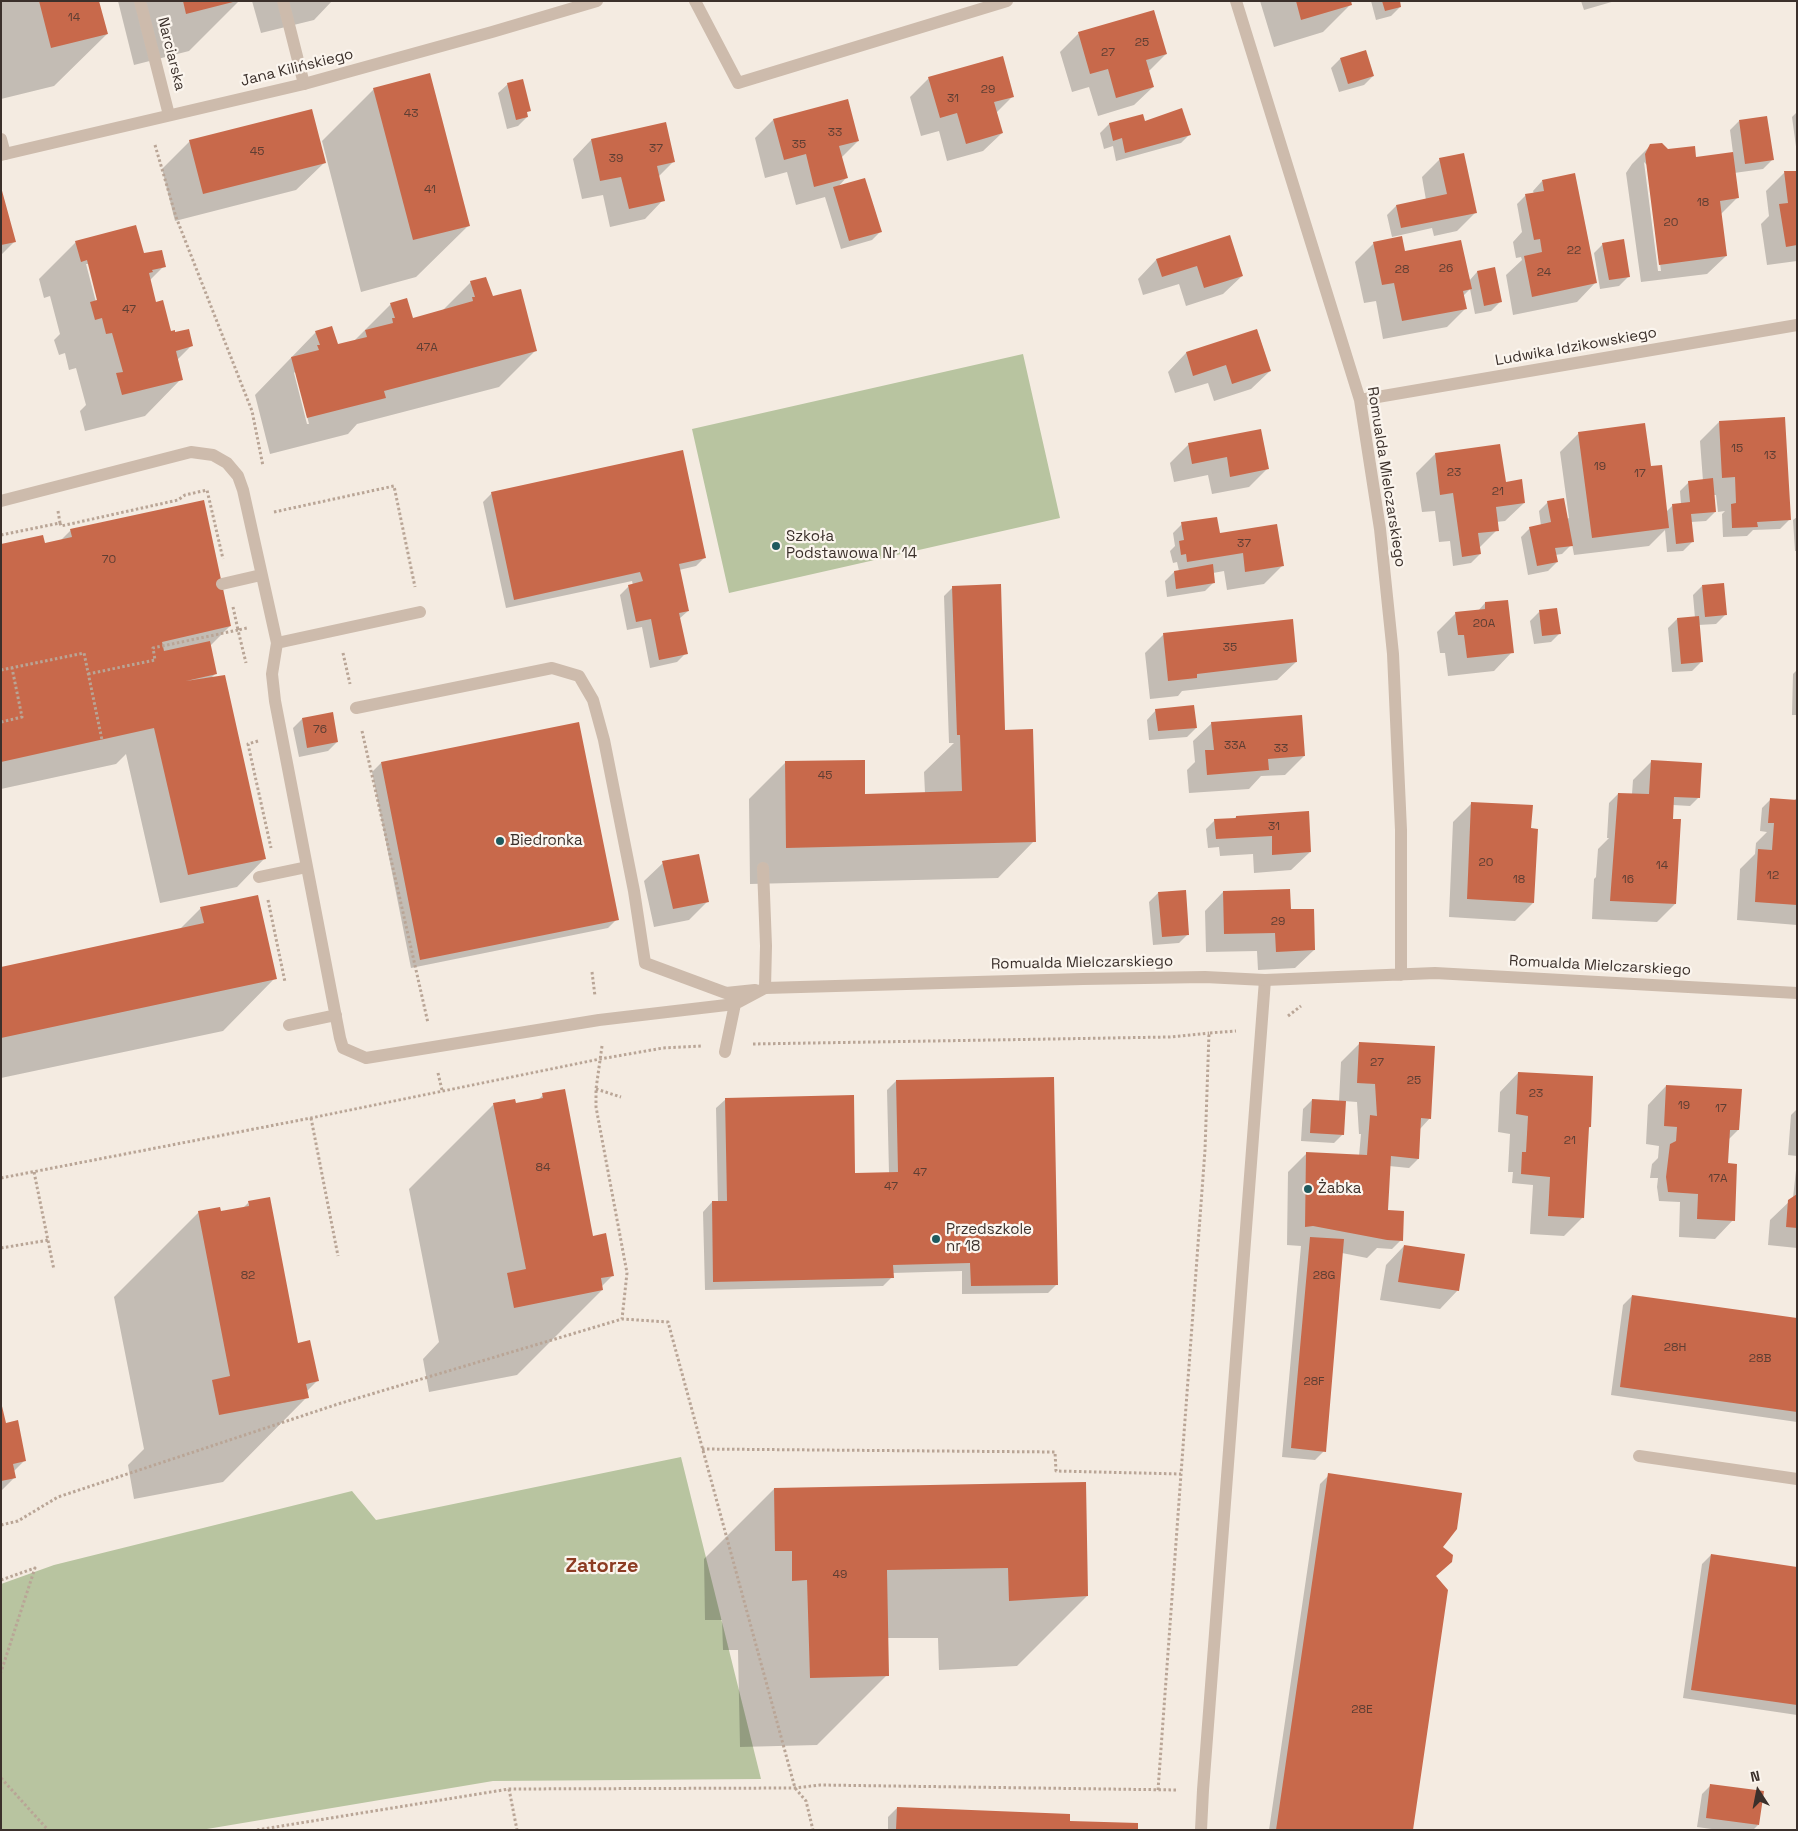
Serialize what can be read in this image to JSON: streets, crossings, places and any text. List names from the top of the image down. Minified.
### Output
{"streets":{"street":["Narciarska","Jana Kilińskiego","Ludwika Idzikowskiego","Romualda Mielczarskiego"]},"crossings":[["Narciarska","Jana Kilińskiego"],["Ludwika Idzikowskiego","Romualda Mielczarskiego"]],"districts":["Zatorze"],"places":["Szkoła Podstawowa Nr 14","Biedronka","Żabka","Przedszkole nr 18"],"house_numbers":["14","25","27","29","31","43","33","35","37","45","39","41","18","20","22","26","28","24","47","47A","15","13","19","23","17","21","37","70","20A","35","76","33A","33","45","31","20","14","12","18","16","29","27","25","23","19","17","21","84","47","17A","47","82","28G","28H","28B","28F","49","28E"],"north":"top"}
